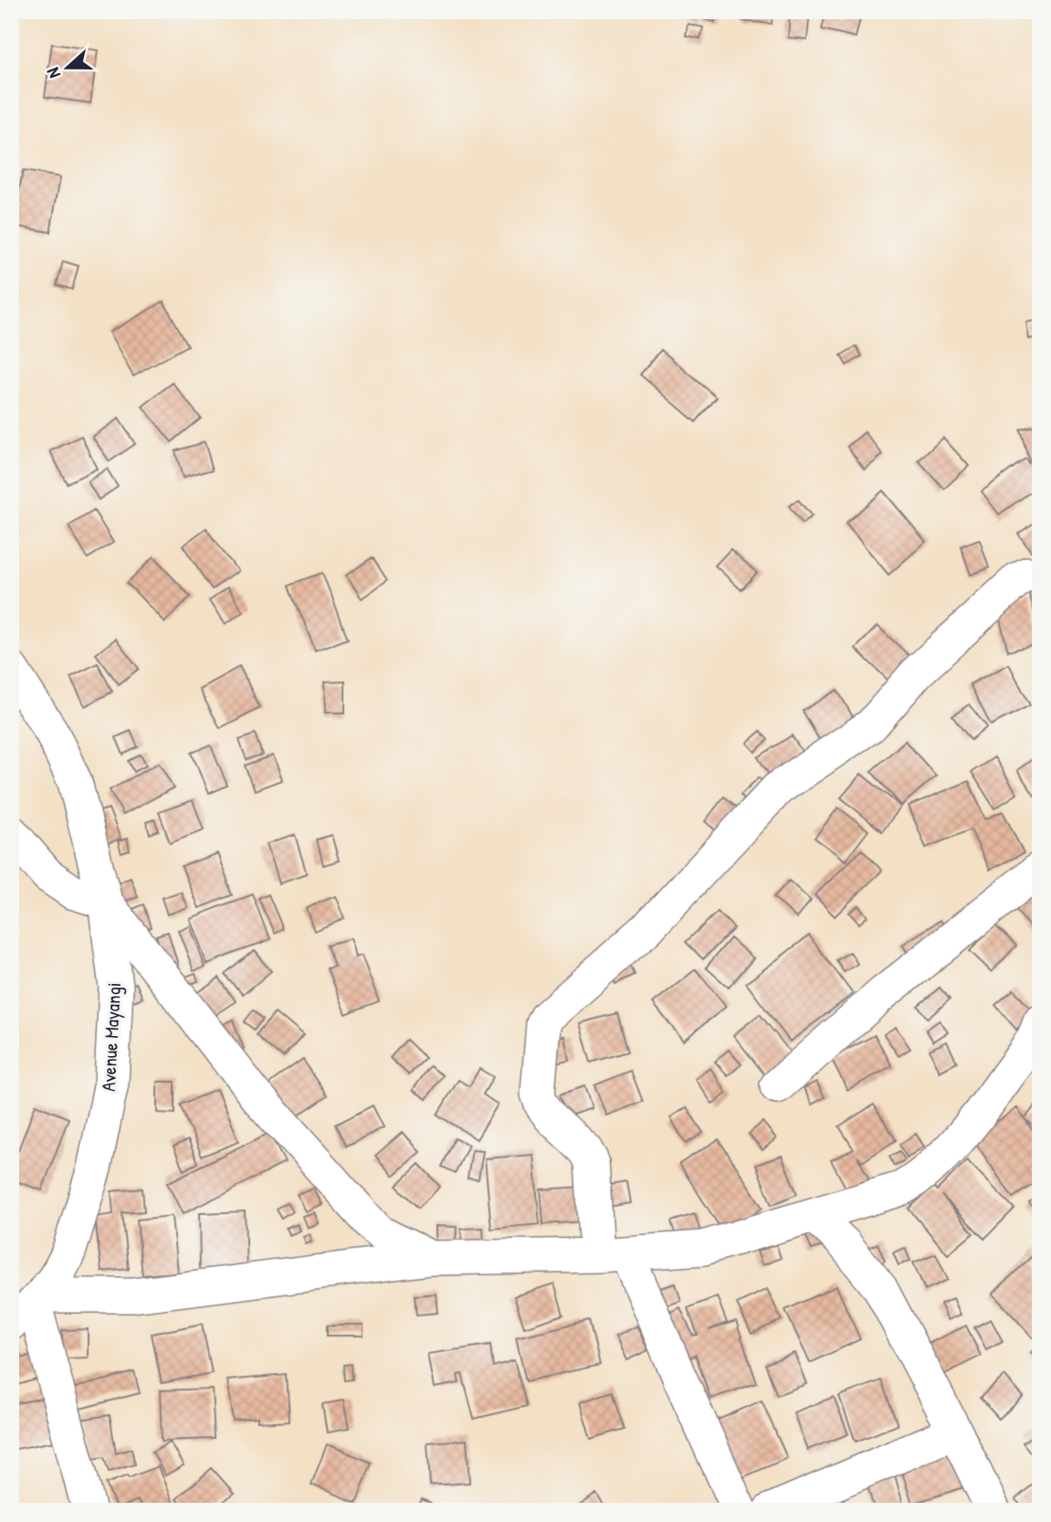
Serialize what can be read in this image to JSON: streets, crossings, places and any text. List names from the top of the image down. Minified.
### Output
{"streets":{"street":["Avenue Mayangi"]},"north":"left"}
